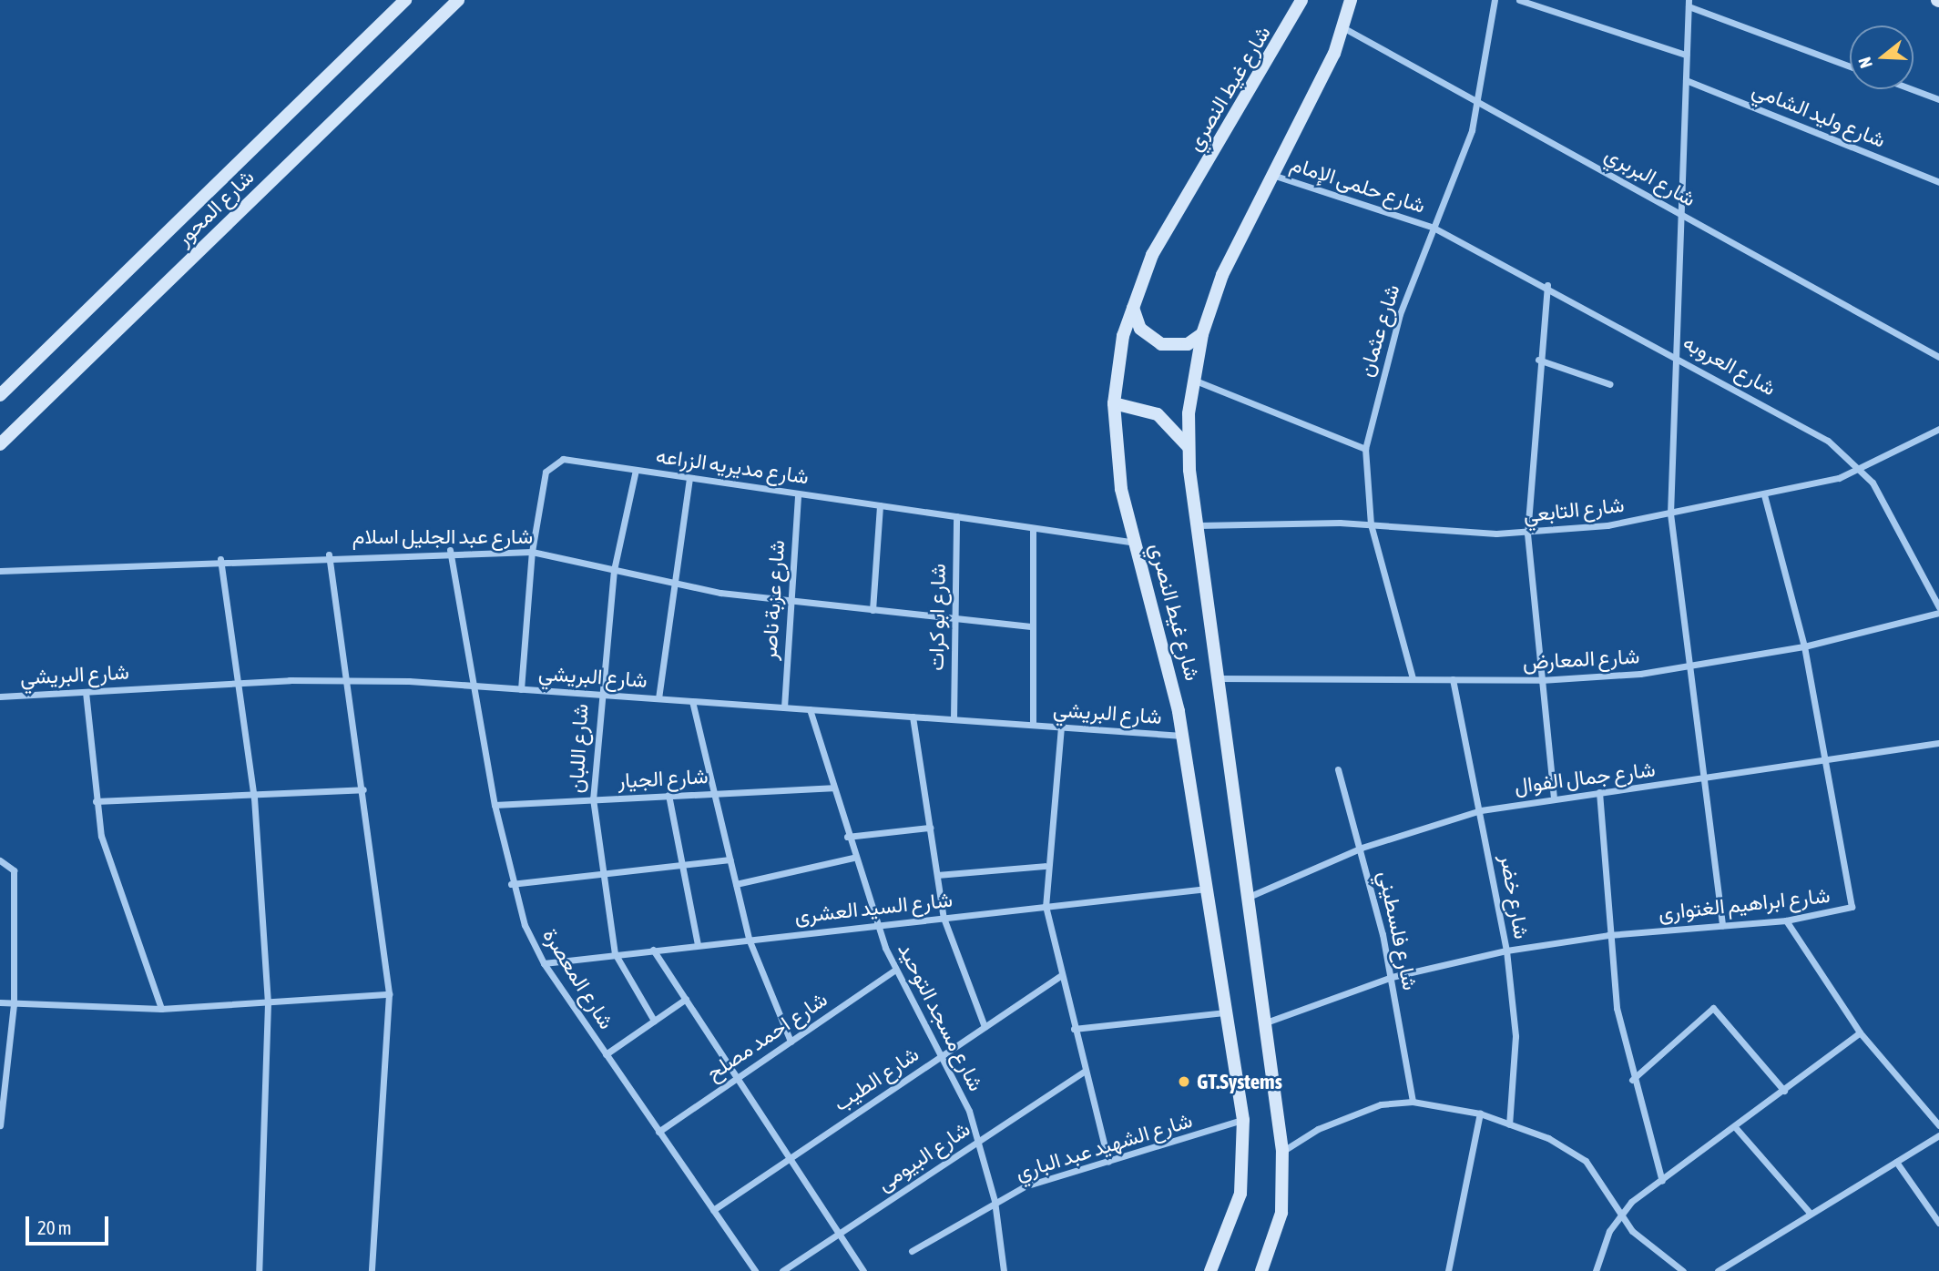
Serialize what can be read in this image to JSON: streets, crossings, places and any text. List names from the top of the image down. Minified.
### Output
{"streets":{"main road":["شارع غيط النصري","شارع المحور"],"street":["شارع وليد الشامي","شارع البربري","شارع حلمى الإمام","شارع عثمان","شارع العروبه","شارع مديريه الزراعه","شارع التابعي","شارع عبد الجليل اسلام","شارع عزبة ناصر","شارع ابو كرات","شارع المعارض","شارع البريشي","شارع اللبان","شارع جمال الفوال","شارع الجيار","شارع خضر","شارع ابراهيم الغتوارى","شارع السيد العشرى","شارع فلسطيني","شارع المعصرة","شارع مسجد التوحيد","شارع احمد مصلح","شارع الطيب","شارع الشهيد عبد الباري","شارع البيومى"]},"crossings":[["شارع غيط النصري","شارع البربري"],["شارع غيط النصري","شارع حلمى الإمام"],["شارع غيط النصري","شارع مديريه الزراعه"],["شارع غيط النصري","شارع التابعي"],["شارع غيط النصري","شارع المعارض"],["شارع غيط النصري","شارع البريشي"],["شارع غيط النصري","شارع جمال الفوال"],["شارع غيط النصري","شارع ابراهيم الغتوارى"],["شارع غيط النصري","شارع السيد العشرى"],["شارع غيط النصري","شارع الشهيد عبد الباري"],["شارع البربري","شارع عثمان"],["شارع حلمى الإمام","شارع عثمان"],["شارع حلمى الإمام","شارع العروبه"],["شارع عثمان","شارع العروبه"],["شارع عثمان","شارع التابعي"],["شارع عثمان","شارع المعارض"],["شارع العروبه","شارع التابعي"],["شارع مديريه الزراعه","شارع عبد الجليل اسلام"],["شارع مديريه الزراعه","شارع عزبة ناصر"],["شارع مديريه الزراعه","شارع ابو كرات"],["شارع مديريه الزراعه","شارع البريشي"],["شارع مديريه الزراعه","شارع اللبان"],["شارع التابعي","شارع ابراهيم الغتوارى"],["شارع عبد الجليل اسلام","شارع عزبة ناصر"],["شارع عبد الجليل اسلام","شارع ابو كرات"],["شارع عبد الجليل اسلام","شارع اللبان"],["شارع عبد الجليل اسلام","شارع المعصرة"],["شارع عزبة ناصر","شارع البريشي"],["شارع ابو كرات","شارع البريشي"],["شارع المعارض","شارع خضر"],["شارع المعارض","شارع ابراهيم الغتوارى"],["شارع البريشي","شارع اللبان"],["شارع البريشي","شارع المعصرة"],["شارع البريشي","شارع مسجد التوحيد"],["شارع اللبان","شارع الجيار"],["شارع اللبان","شارع السيد العشرى"],["شارع جمال الفوال","شارع خضر"],["شارع جمال الفوال","شارع ابراهيم الغتوارى"],["شارع جمال الفوال","شارع فلسطيني"],["شارع الجيار","شارع المعصرة"],["شارع الجيار","شارع مسجد التوحيد"],["شارع خضر","شارع ابراهيم الغتوارى"],["شارع ابراهيم الغتوارى","شارع فلسطيني"],["شارع السيد العشرى","شارع المعصرة"],["شارع السيد العشرى","شارع مسجد التوحيد"],["شارع المعصرة","شارع احمد مصلح"],["شارع المعصرة","شارع الطيب"],["شارع مسجد التوحيد","شارع احمد مصلح"],["شارع مسجد التوحيد","شارع الطيب"],["شارع مسجد التوحيد","شارع الشهيد عبد الباري"],["شارع مسجد التوحيد","شارع البيومى"]],"places":["GT.Systems"],"scale_bar":"20 m","north":"left"}
